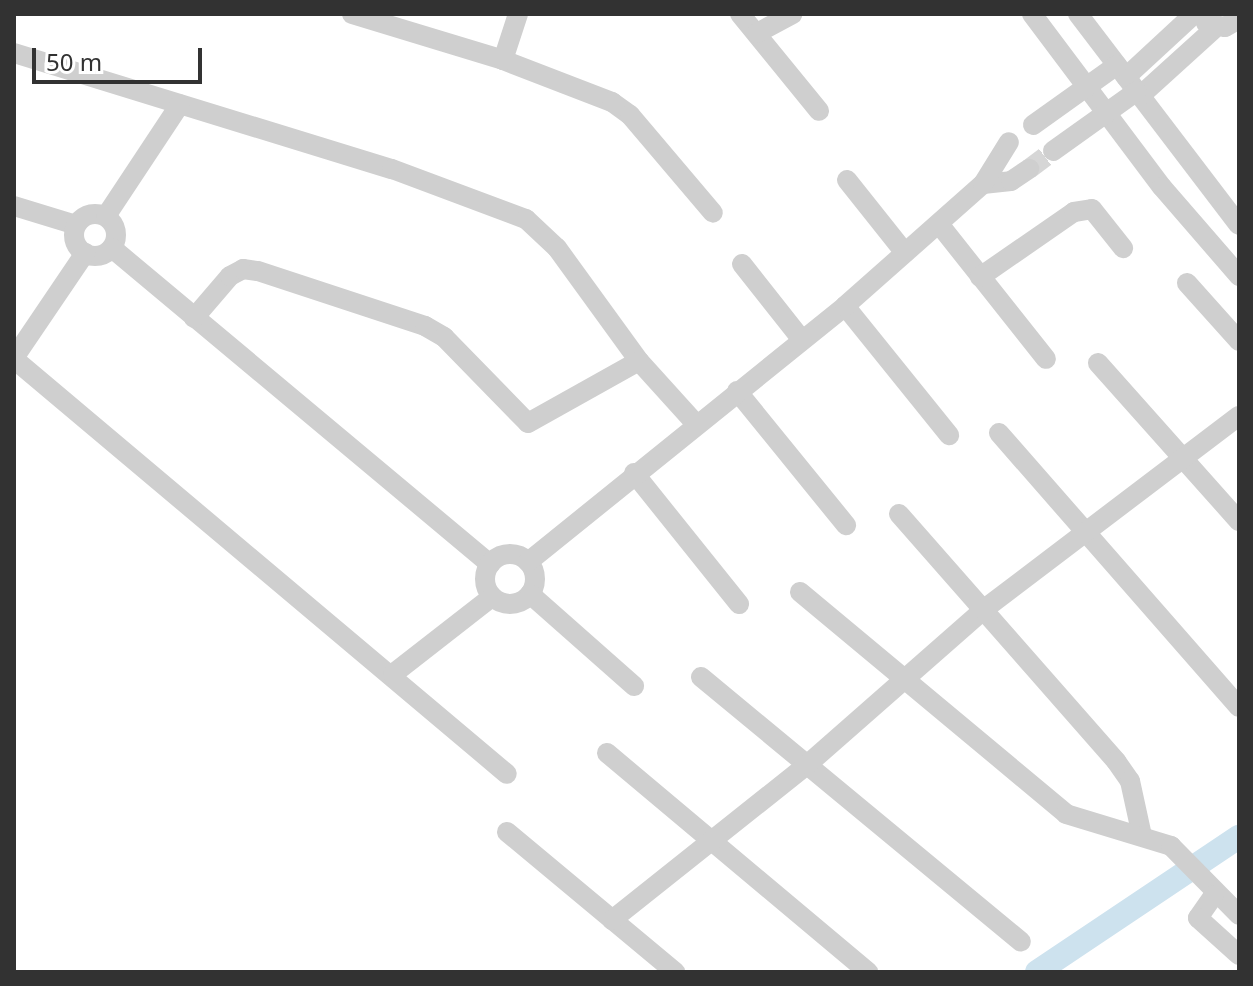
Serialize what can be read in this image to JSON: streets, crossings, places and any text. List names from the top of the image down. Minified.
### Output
{"scale_bar":"50 m"}
